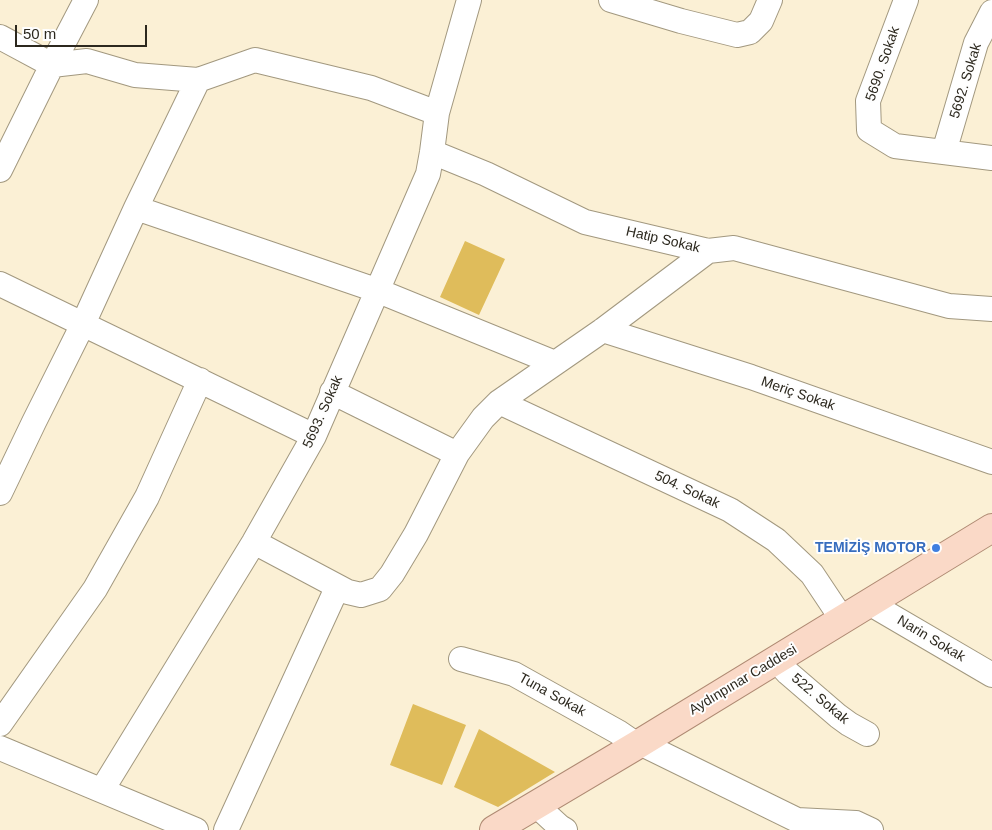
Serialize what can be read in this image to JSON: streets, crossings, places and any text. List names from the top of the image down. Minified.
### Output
{"streets":{"main road":["Aydınpınar Caddesi"],"street":["5690. Sokak","5692. Sokak","Hatip Sokak","Meriç Sokak","5693. Sokak","504. Sokak","Narin Sokak","Tuna Sokak","522. Sokak"]},"crossings":[["5690. Sokak","5692. Sokak"],["Hatip Sokak","5693. Sokak"],["504. Sokak","Aydınpınar Caddesi"],["Narin Sokak","Aydınpınar Caddesi"],["Aydınpınar Caddesi","Tuna Sokak"],["Aydınpınar Caddesi","522. Sokak"]],"places":["TEMİZİŞ MOTOR"],"scale_bar":"50 m"}
